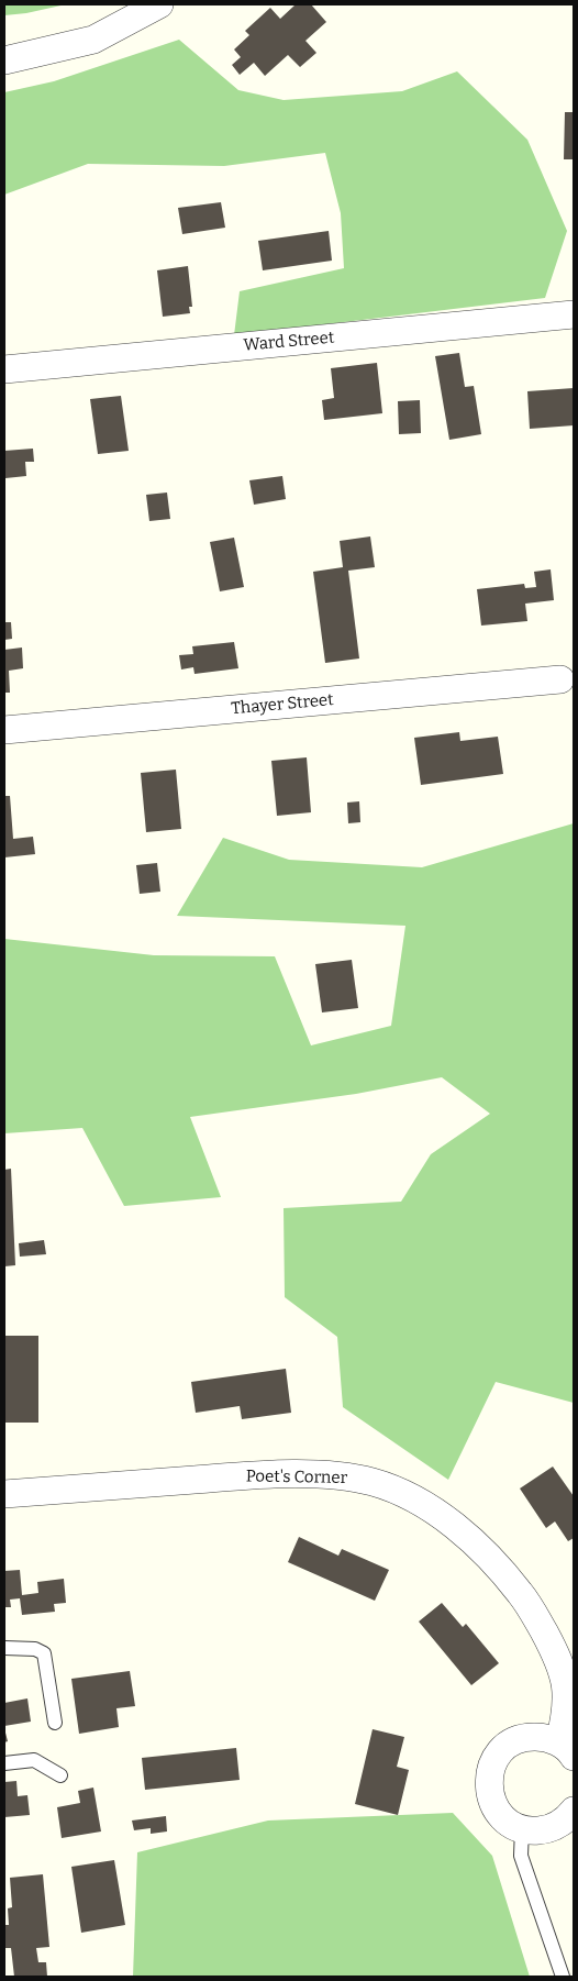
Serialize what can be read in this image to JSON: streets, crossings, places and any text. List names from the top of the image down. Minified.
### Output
{"streets":{"street":["Ward Street","Thayer Street","Poet's Corner"]}}
